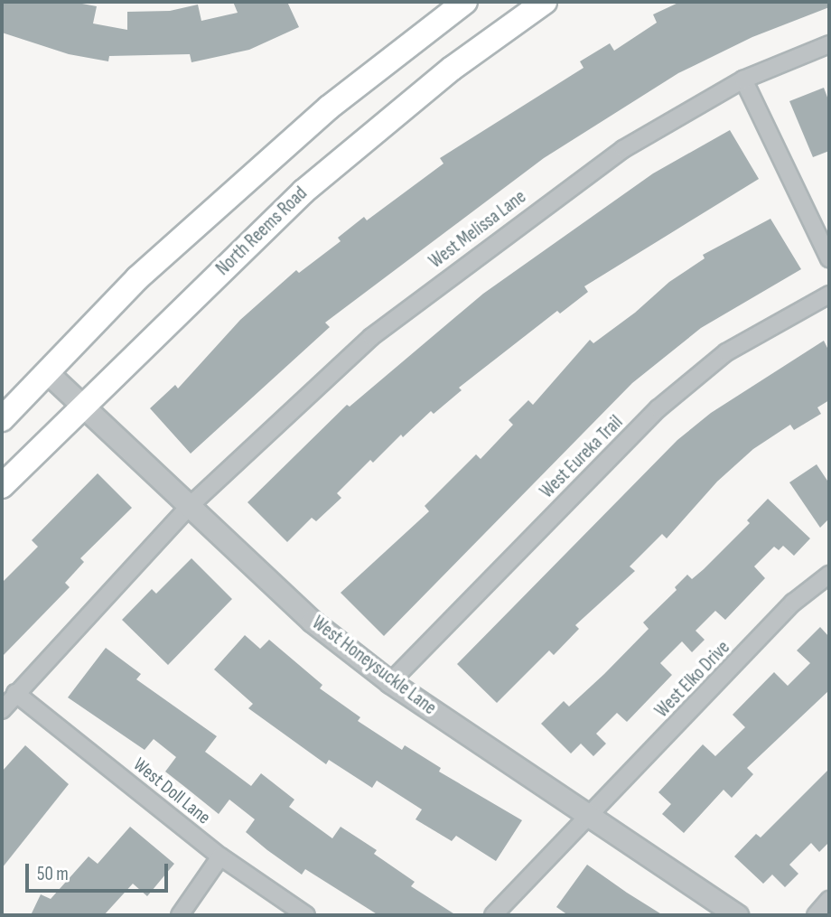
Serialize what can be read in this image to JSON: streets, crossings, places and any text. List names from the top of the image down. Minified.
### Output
{"streets":{"main road":["North Reems Road"],"street":["West Melissa Lane","West Eureka Trail","West Honeysuckle Lane","West Elko Drive","West Doll Lane"]},"crossings":[["West Melissa Lane","West Honeysuckle Lane"],["West Melissa Lane","West Doll Lane"],["North Reems Road","West Honeysuckle Lane"],["West Eureka Trail","West Honeysuckle Lane"],["West Honeysuckle Lane","West Elko Drive"]],"scale_bar":"50 m"}
